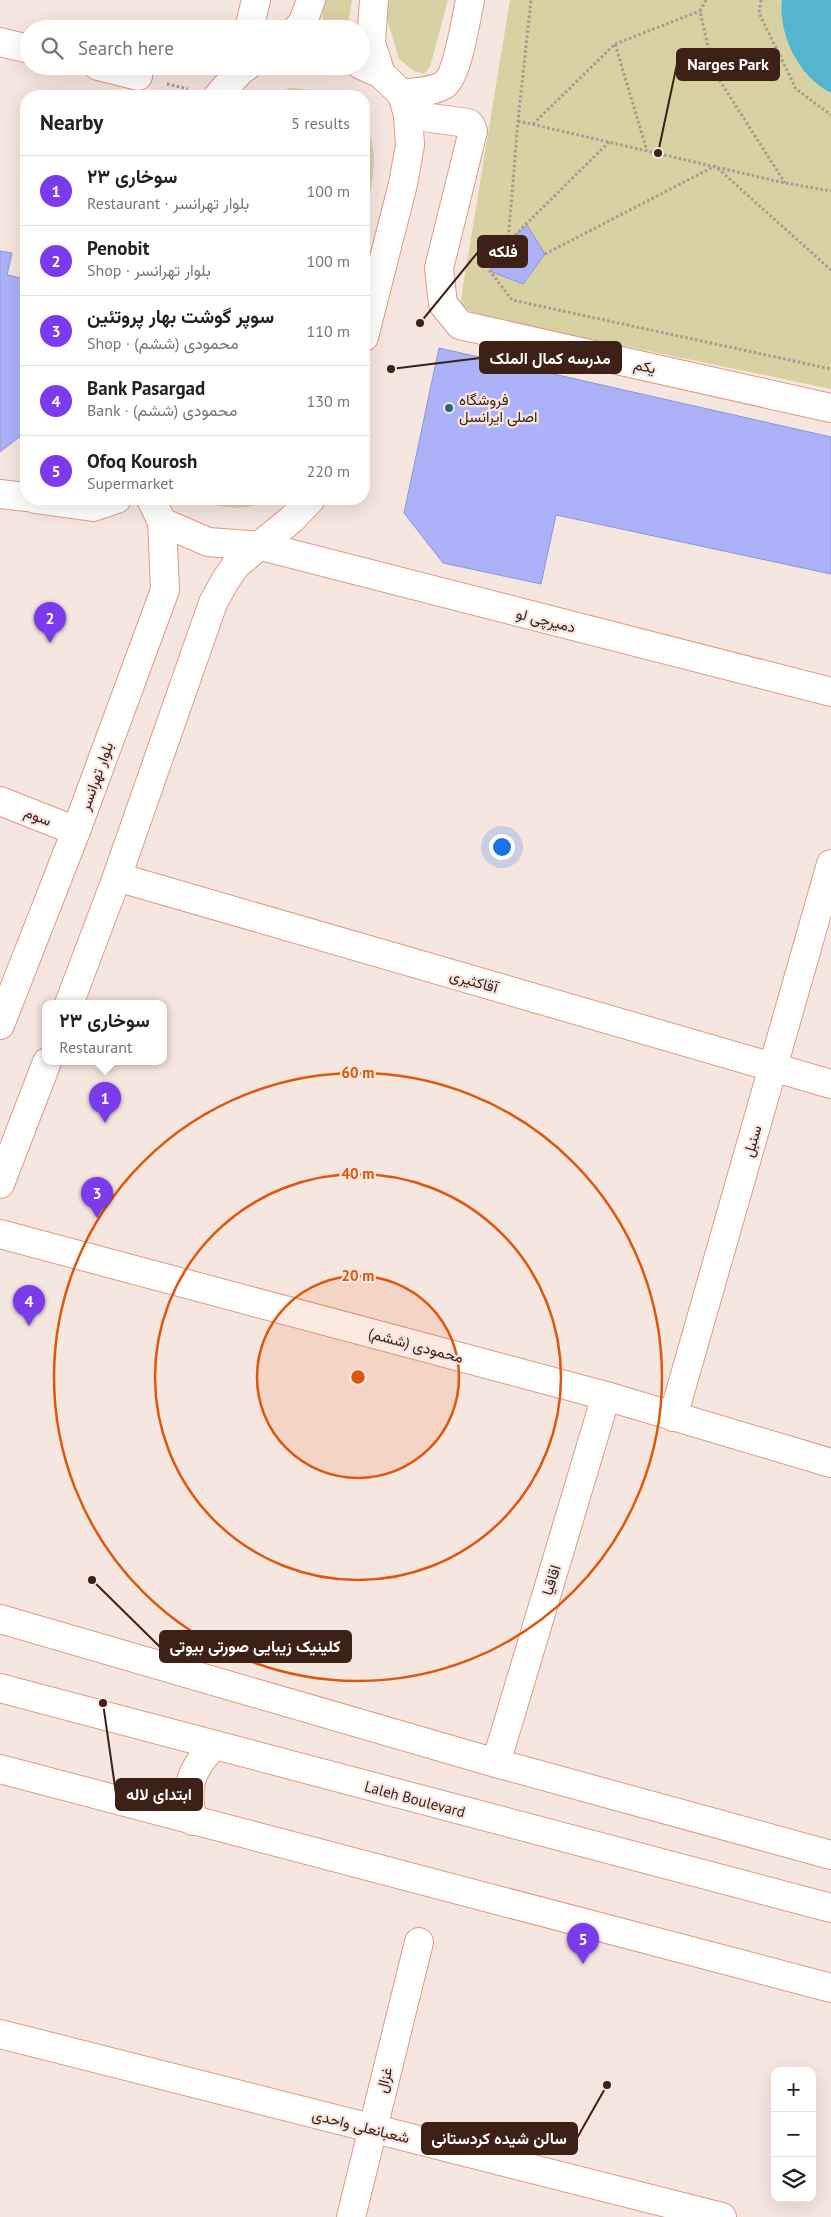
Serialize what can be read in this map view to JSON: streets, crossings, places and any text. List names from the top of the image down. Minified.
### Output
{"streets":{"street":["یکم","دمیرچی لو","بلوار تهرانسر","سوم","آقاکثیری","سنبل","محمودی (ششم)","اقاقیا","Laleh Boulevard","غزال","شعبانعلی واحدی"]},"crossings":[["دمیرچی لو","بلوار تهرانسر"],["بلوار تهرانسر","سوم"],["آقاکثیری","سنبل"],["سنبل","محمودی (ششم)"],["محمودی (ششم)","اقاقیا"],["غزال","شعبانعلی واحدی"]],"places":["Narges Park","فلکه","مدرسه کمال الملک","فروشگاه اصلی ایرانسل","کلینیک زیبایی صورتی بیوتی","ابتدای لاله","سالن شیده کردستانی"],"page":{"search":"Search here","heading":["Nearby","5 results"],"list":[{"mark":"1","name":"سوخاری ۲۳","note":"Restaurant · بلوار تهرانسر","value":"100 m"},{"mark":"2","name":"Penobit","note":"Shop · بلوار تهرانسر","value":"100 m"},{"mark":"3","name":"سوپر گوشت بهار پروتئین","note":"Shop · محمودی (ششم)","value":"110 m"},{"mark":"4","name":"Bank Pasargad","note":"Bank · محمودی (ششم)","value":"130 m"},{"mark":"5","name":"Ofoq Kourosh","note":"Supermarket","value":"220 m"}],"pins":["2","1","3","4","5"],"popup":["سوخاری ۲۳","Restaurant"],"map_buttons":["+","−"]},"rings":["60 m","40 m","20 m"]}
